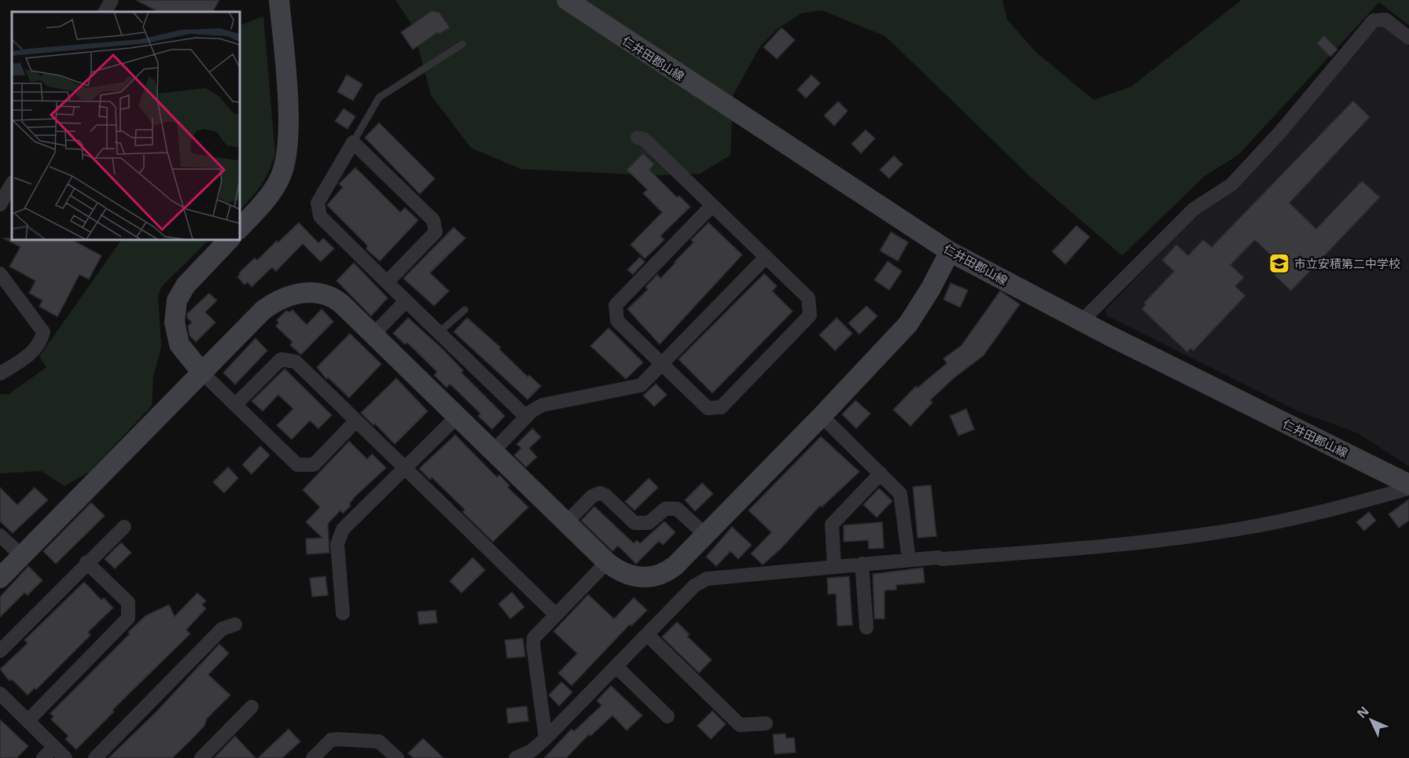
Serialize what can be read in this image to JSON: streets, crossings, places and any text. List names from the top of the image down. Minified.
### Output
{"streets":{"street":["仁井田郡山線"]},"places":{"school or university":["市立安積第二中学校"]},"north":"top left"}
